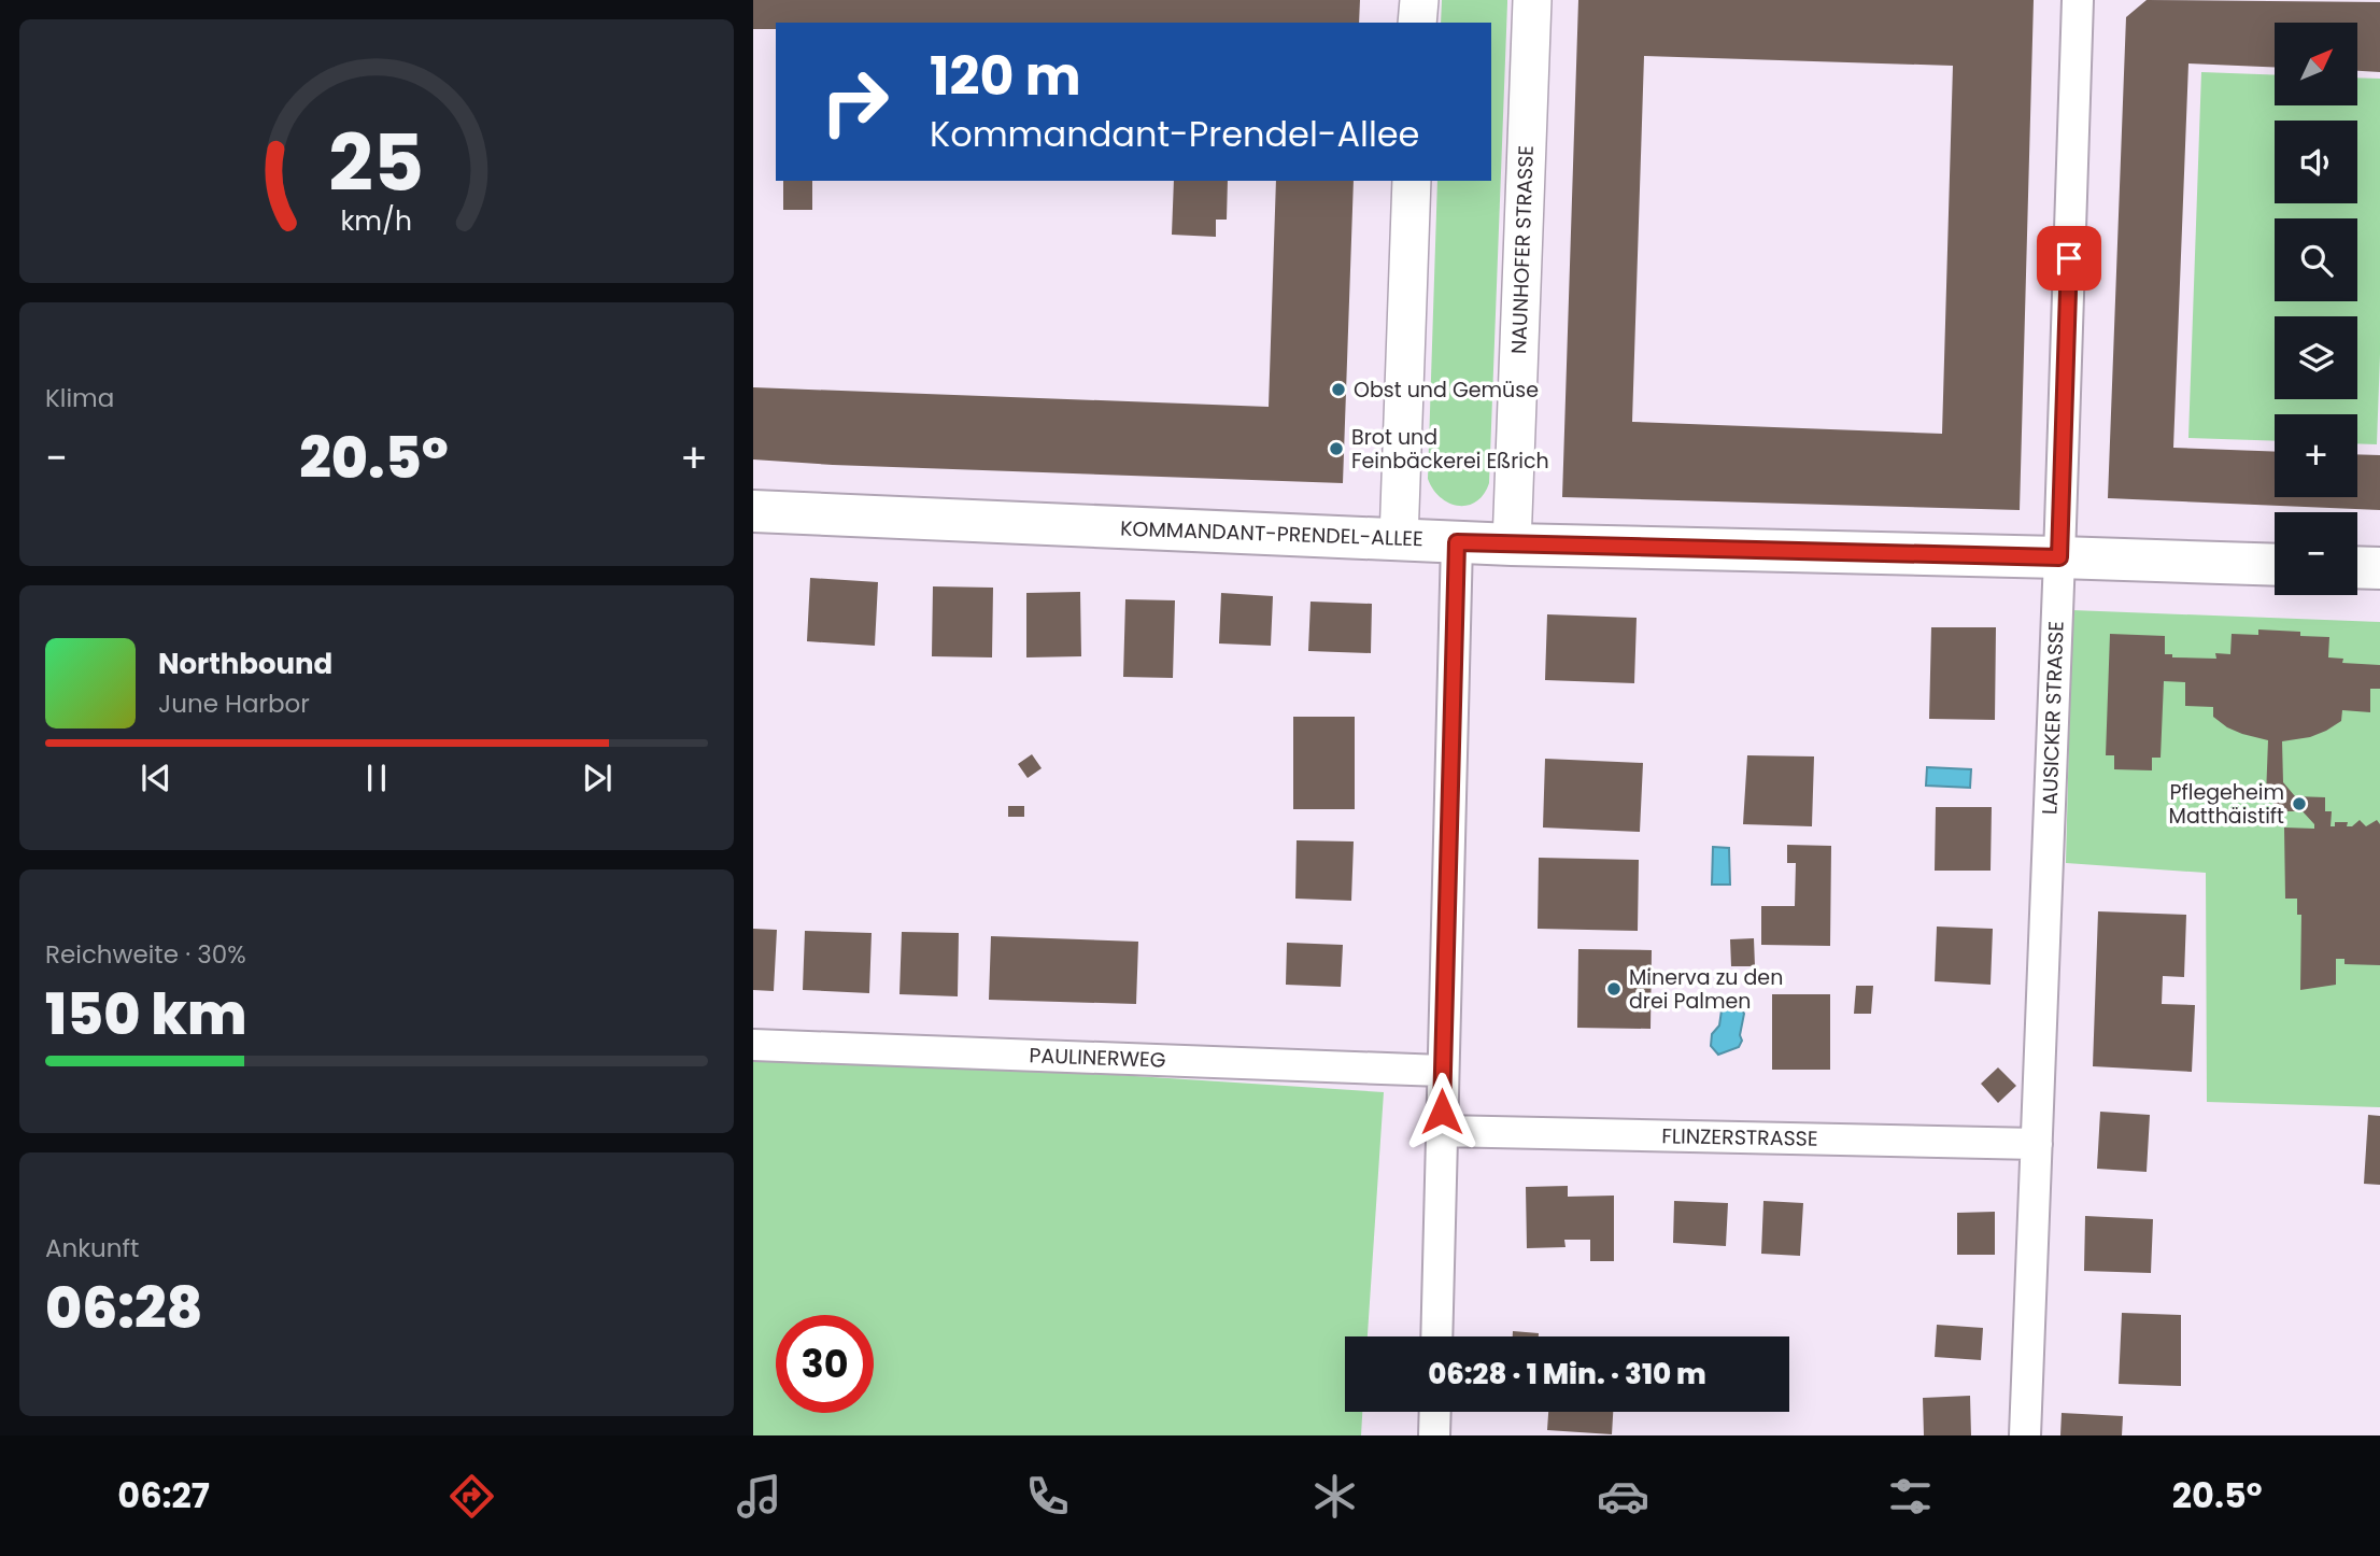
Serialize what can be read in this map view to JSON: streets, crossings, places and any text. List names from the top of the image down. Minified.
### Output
{"streets":{"main road":["KOMMANDANT-PRENDEL-ALLEE"],"street":["NAUNHOFER STRASSE","LAUSICKER STRASSE","PAULINERWEG","FLINZERSTRASSE"]},"crossings":[["NAUNHOFER STRASSE","KOMMANDANT-PRENDEL-ALLEE"],["KOMMANDANT-PRENDEL-ALLEE","LAUSICKER STRASSE"],["LAUSICKER STRASSE","FLINZERSTRASSE"]],"places":["Obst und Gemüse","Brot und Feinbäckerei Eßrich","Pflegeheim Matthäistift","Minerva zu den drei Palmen"],"north":"top right","page":{"map_buttons":["+","−"],"turn":["120 m","Kommandant-Prendel-Allee"],"tile":["Klima",["Reichweite · 30%","150 km"],["Ankunft","06:28"]],"heat":["−","20.5°","+"],"song":["Northbound","June Harbor"],"limit":"30","trip":"06:28 · 1 Min. · 310 m","tabs":["06:27","20.5°"],"gauge":["25","km/h"]}}
